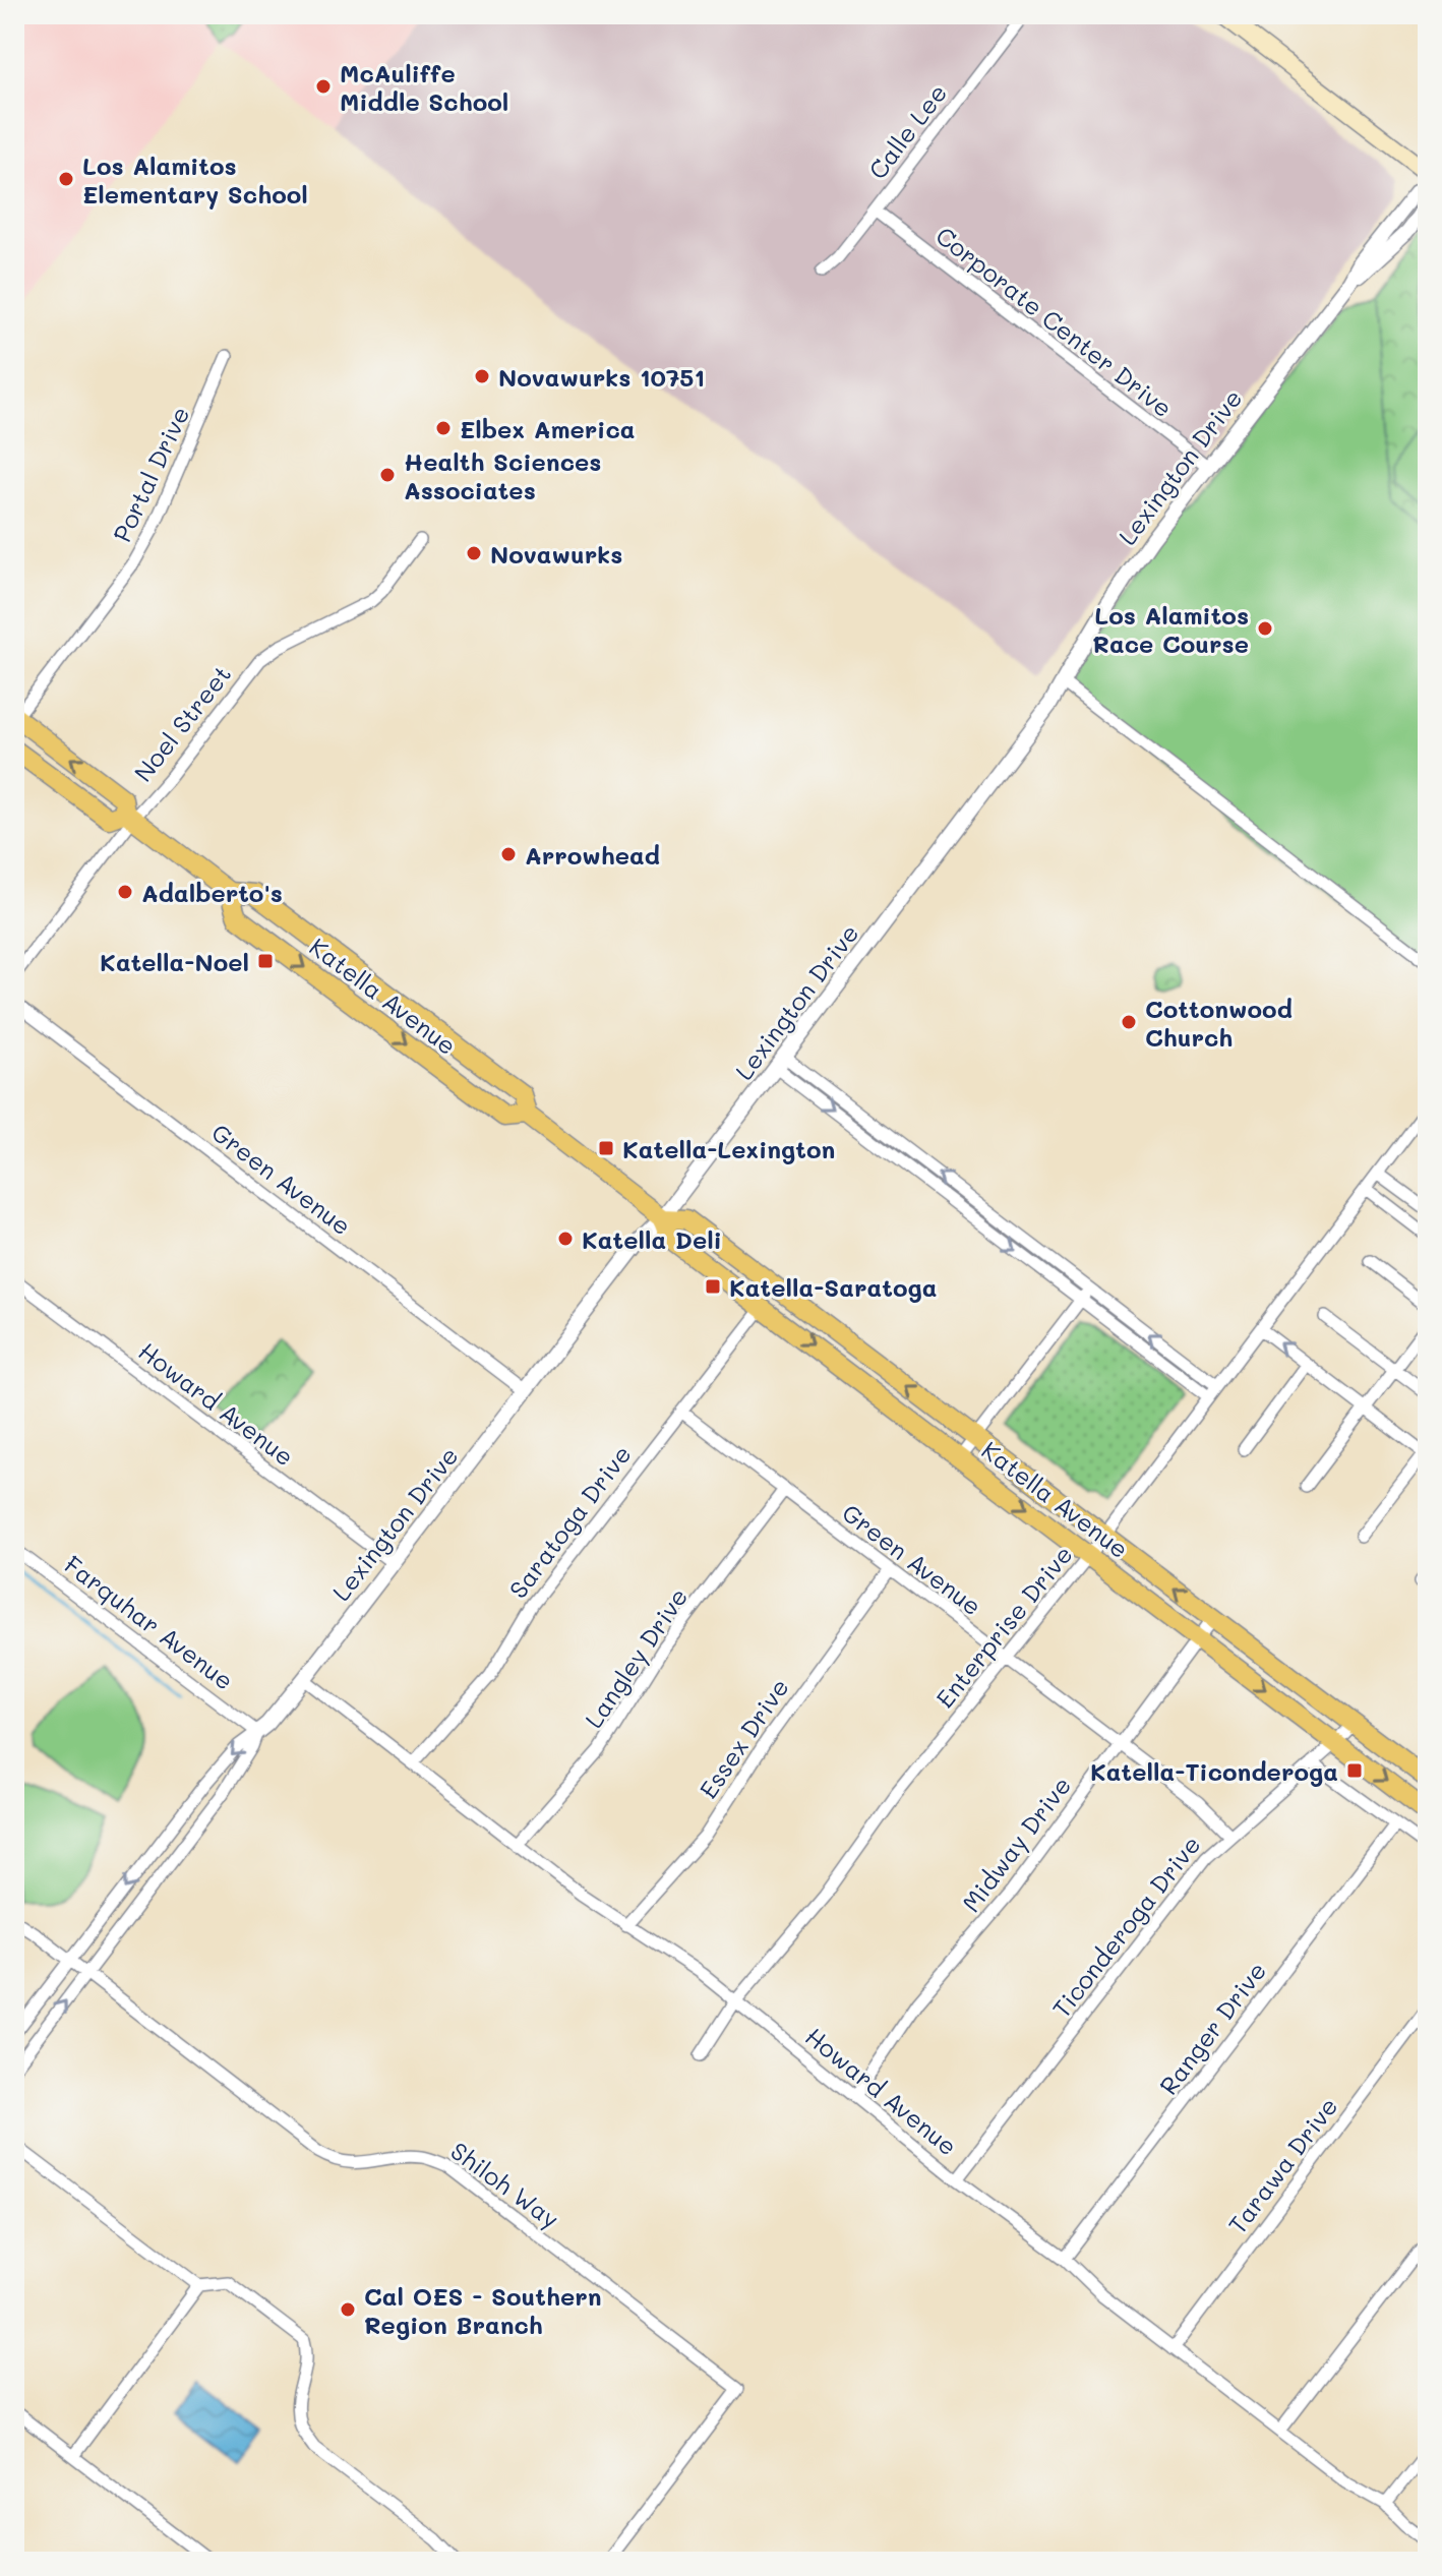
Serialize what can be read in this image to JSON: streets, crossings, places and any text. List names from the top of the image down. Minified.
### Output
{"streets":{"main road":["Katella Avenue"],"street":["Calle Lee","Corporate Center Drive","Lexington Drive","Portal Drive","Noel Street","Green Avenue","Howard Avenue","Saratoga Drive","Farquhar Avenue","Enterprise Drive","Langley Drive","Essex Drive","Midway Drive","Ticonderoga Drive","Ranger Drive","Tarawa Drive","Shiloh Way"]},"crossings":[["Calle Lee","Corporate Center Drive"],["Corporate Center Drive","Lexington Drive"],["Lexington Drive","Katella Avenue"],["Lexington Drive","Green Avenue"],["Lexington Drive","Howard Avenue"],["Lexington Drive","Farquhar Avenue"],["Lexington Drive","Shiloh Way"],["Portal Drive","Katella Avenue"],["Noel Street","Katella Avenue"],["Katella Avenue","Saratoga Drive"],["Katella Avenue","Enterprise Drive"],["Katella Avenue","Midway Drive"],["Katella Avenue","Ticonderoga Drive"],["Green Avenue","Saratoga Drive"],["Green Avenue","Enterprise Drive"],["Green Avenue","Langley Drive"],["Green Avenue","Essex Drive"],["Green Avenue","Midway Drive"],["Green Avenue","Ticonderoga Drive"],["Howard Avenue","Saratoga Drive"],["Howard Avenue","Enterprise Drive"],["Howard Avenue","Langley Drive"],["Howard Avenue","Essex Drive"],["Howard Avenue","Midway Drive"],["Howard Avenue","Ticonderoga Drive"],["Howard Avenue","Ranger Drive"],["Howard Avenue","Tarawa Drive"]],"places":{"other":["McAuliffe Middle School","Los Alamitos Elementary School","Novawurks 10751","Elbex America","Health Sciences Associates","Novawurks","Los Alamitos Race Course","Arrowhead","Adalberto's","Cottonwood Church","Katella Deli","Cal OES - Southern Region Branch"],"transit":["Katella-Noel","Katella-Lexington","Katella-Saratoga","Katella-Ticonderoga"]}}
